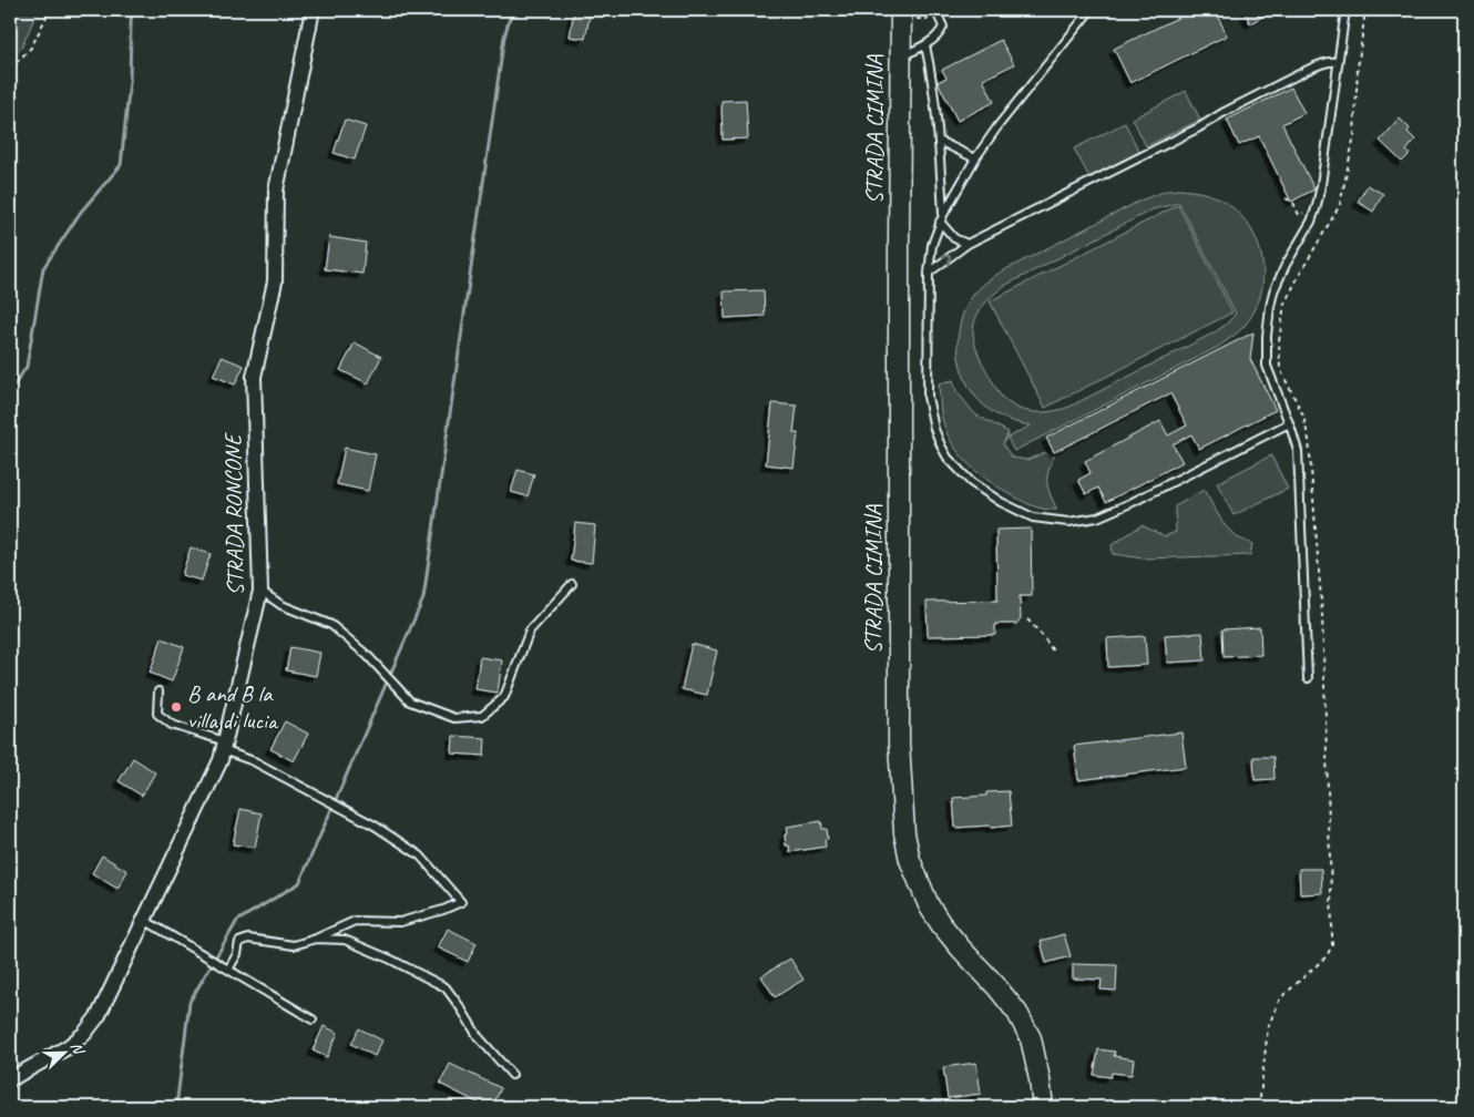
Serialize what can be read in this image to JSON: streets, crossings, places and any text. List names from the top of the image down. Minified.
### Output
{"streets":{"main road":["STRADA CIMINA"],"street":["STRADA RONCONE"]},"places":["B and B la villa di lucia"],"north":"top right"}
